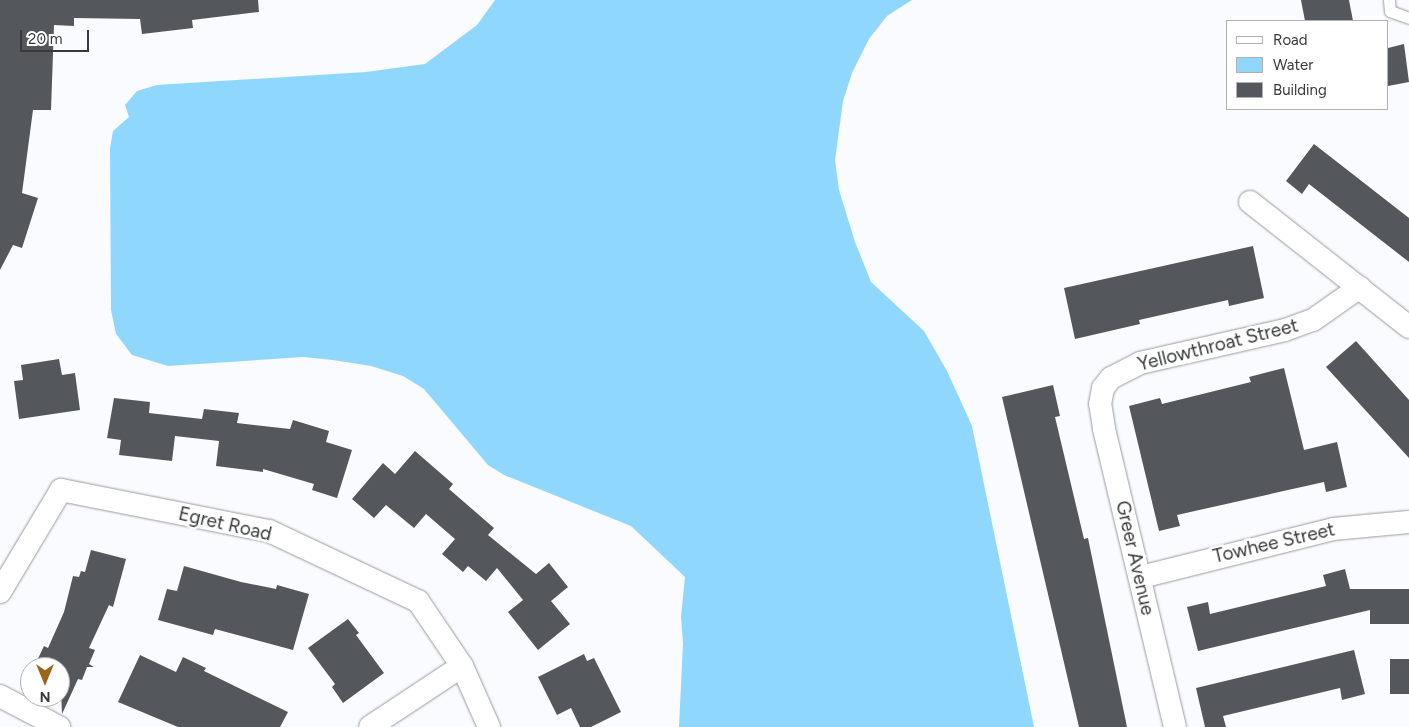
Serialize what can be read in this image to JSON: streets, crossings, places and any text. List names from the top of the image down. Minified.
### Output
{"streets":{"street":["Yellowthroat Street","Egret Road","Towhee Street","Greer Avenue"]},"crossings":[["Yellowthroat Street","Greer Avenue"],["Towhee Street","Greer Avenue"]],"legend":["Road","Water","Building"],"scale_bar":"20 m","north":"bottom"}
